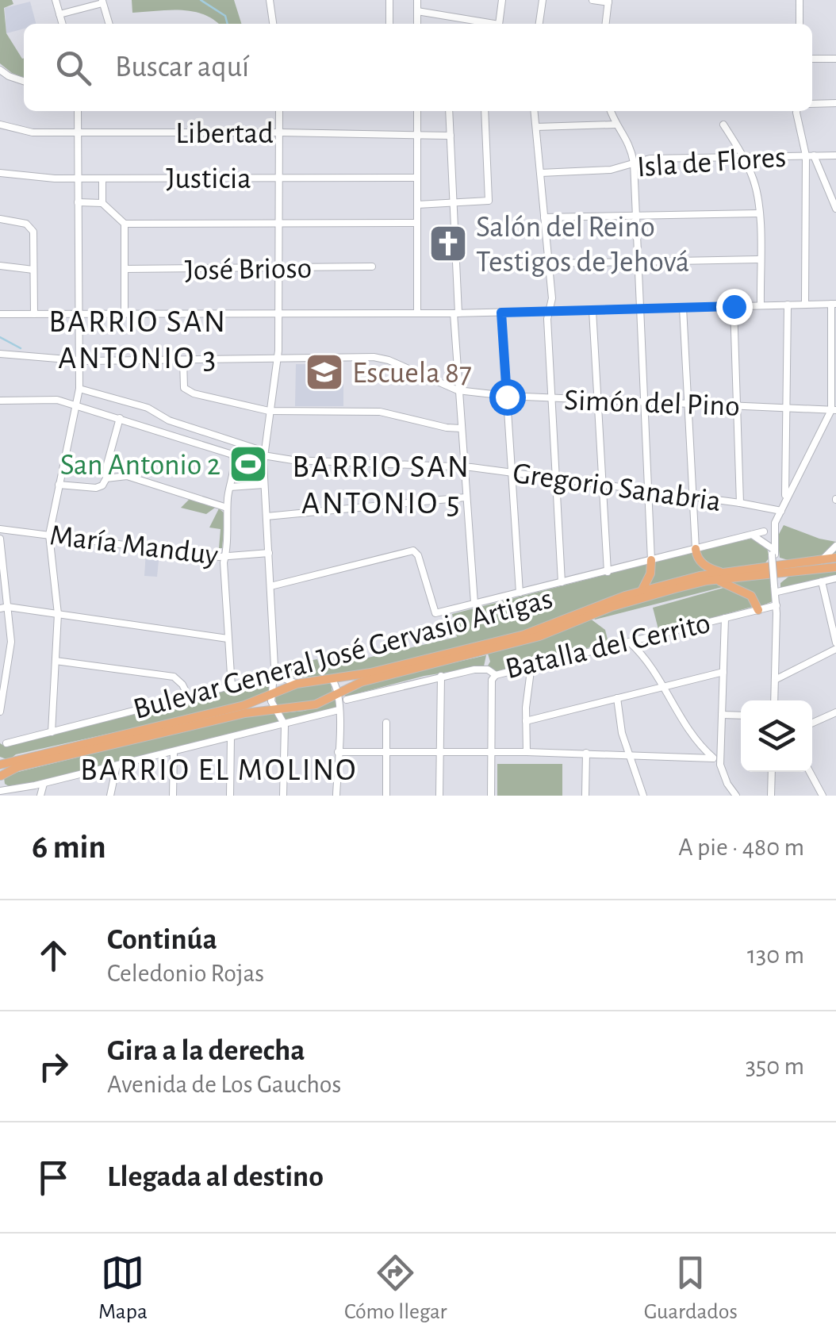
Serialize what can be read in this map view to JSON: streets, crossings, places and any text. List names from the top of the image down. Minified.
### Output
{"streets":{"main road":["Bulevar General José Gervasio Artigas"],"street":["Libertad","Isla de Flores","Justicia","José Brioso","Simón del Pino","Gregorio Sanabria","María Manduy","Batalla del Cerrito"]},"districts":["BARRIO SAN ANTONIO 3","BARRIO SAN ANTONIO 5","BARRIO EL MOLINO"],"places":{"church":["Salón del Reino Testigos de Jehová"],"school or university":["Escuela 87"],"sports":["San Antonio 2"]},"page":{"search":"Buscar aquí","heading":["6 min","A pie · 480 m"],"list":[["Continúa","Celedonio Rojas","130 m"],["Gira a la derecha","Avenida de Los Gauchos","350 m"],"Llegada al destino"],"nav":["Mapa","Cómo llegar","Guardados"]}}
